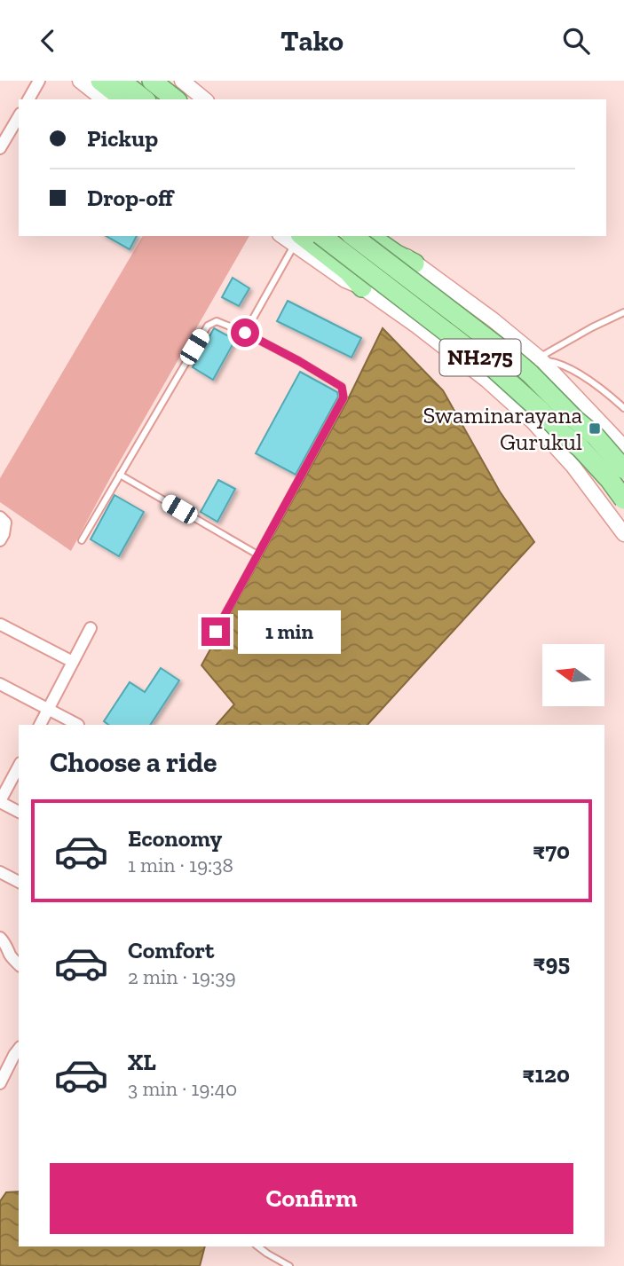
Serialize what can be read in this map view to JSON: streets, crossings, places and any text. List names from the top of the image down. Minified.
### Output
{"streets":{"highway":["NH275"]},"places":{"transit":["Swaminarayana Gurukul"]},"north":"left","page":{"header":"Tako","banner":["Pickup","Drop-off"],"bubble":"1 min","heading":"Choose a ride","list":[{"name":"Economy","note":"1 min · 19:38","value":"₹70"},{"name":"Comfort","note":"2 min · 19:39","value":"₹95"},{"name":"XL","note":"3 min · 19:40","value":"₹120"}],"buttons":"Confirm"}}
